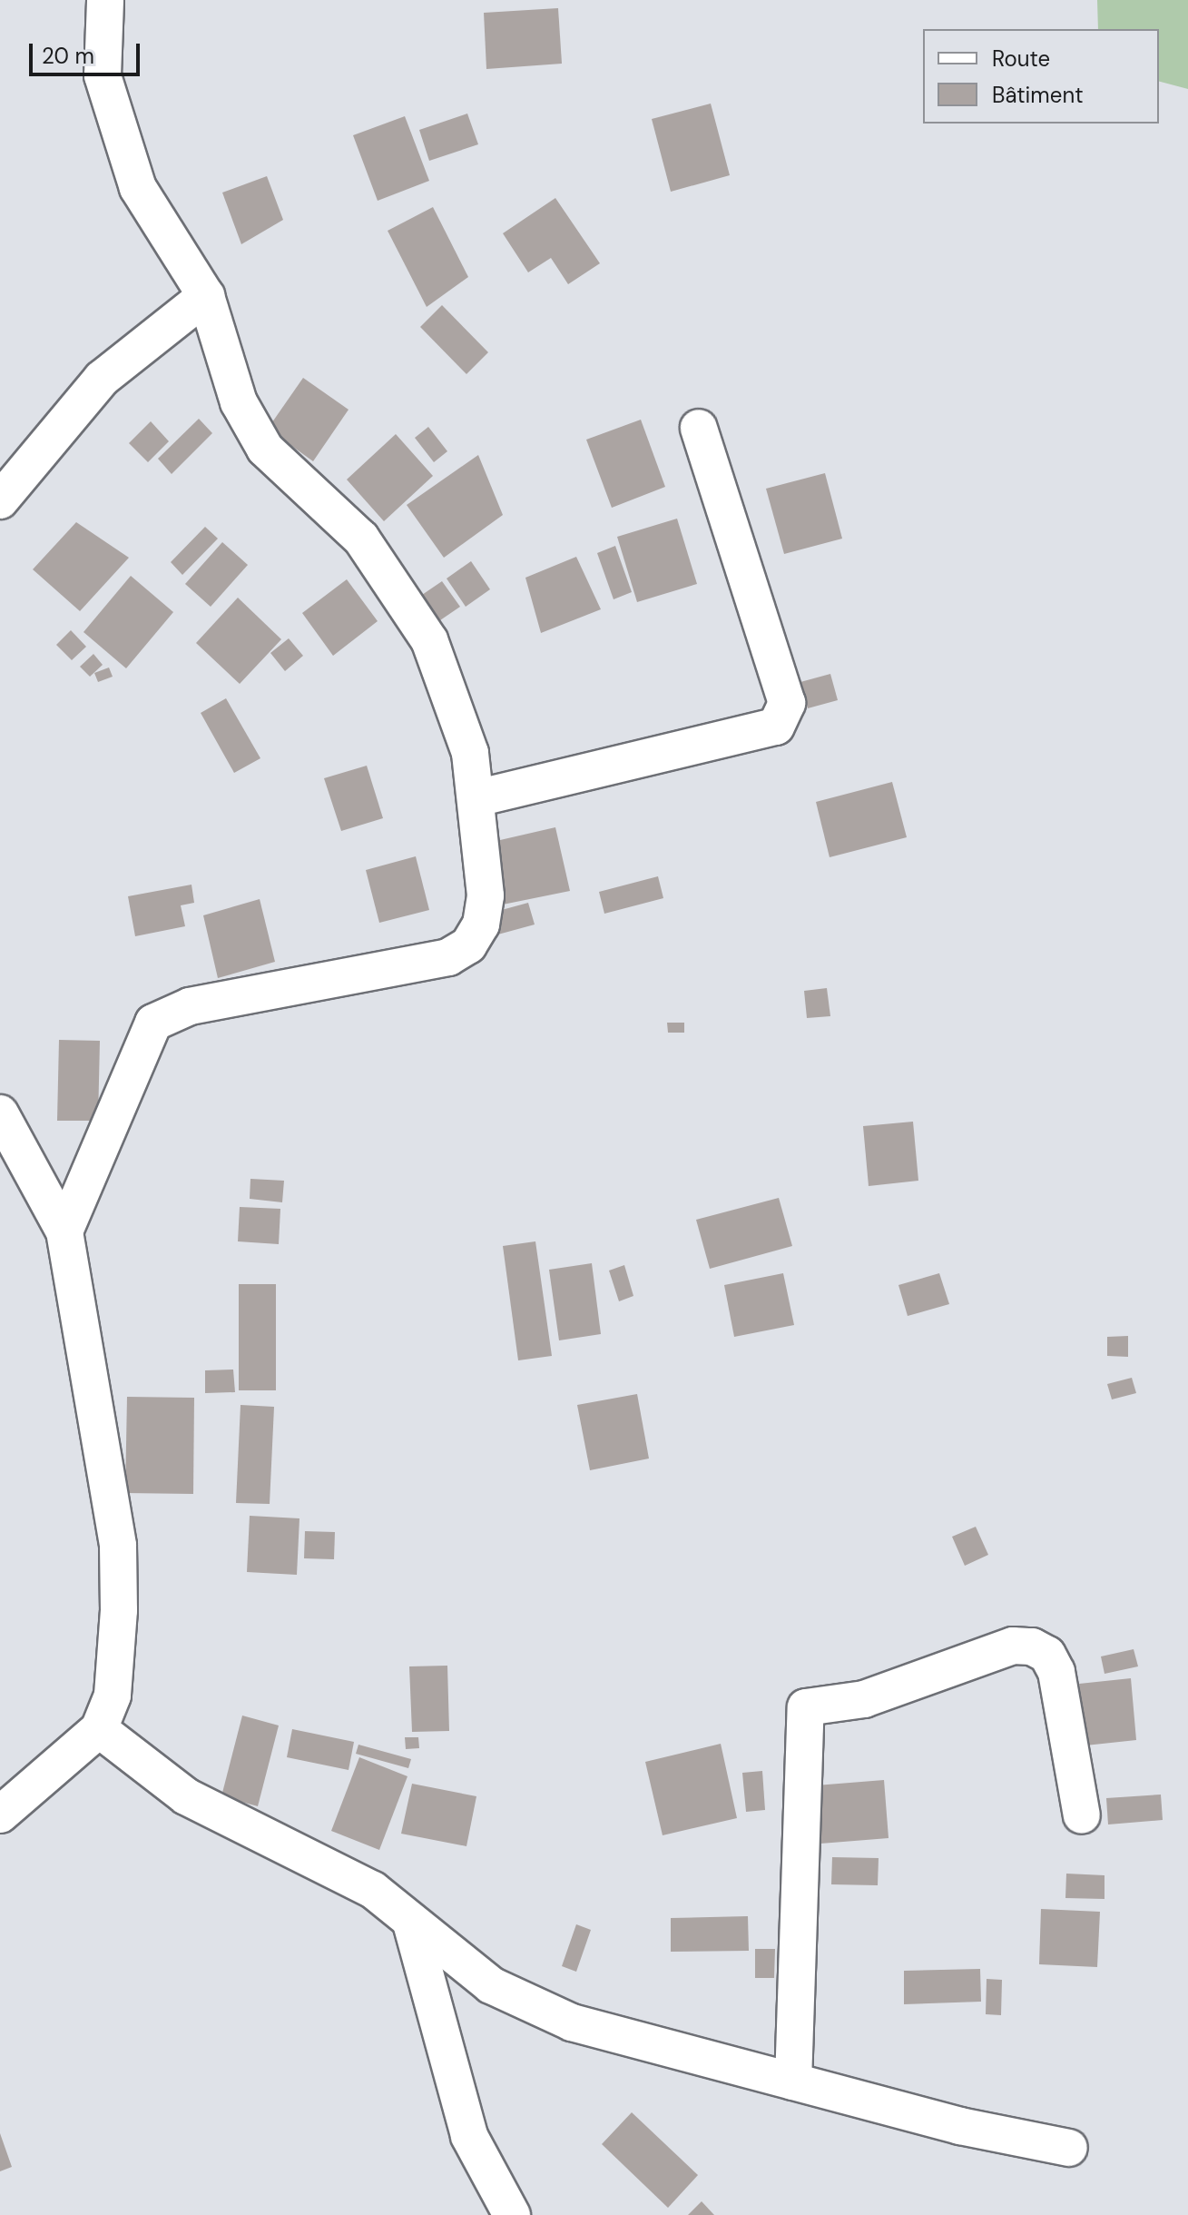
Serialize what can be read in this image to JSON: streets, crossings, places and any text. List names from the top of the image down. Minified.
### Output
{"legend":["Route","Bâtiment"],"scale_bar":"20 m"}
